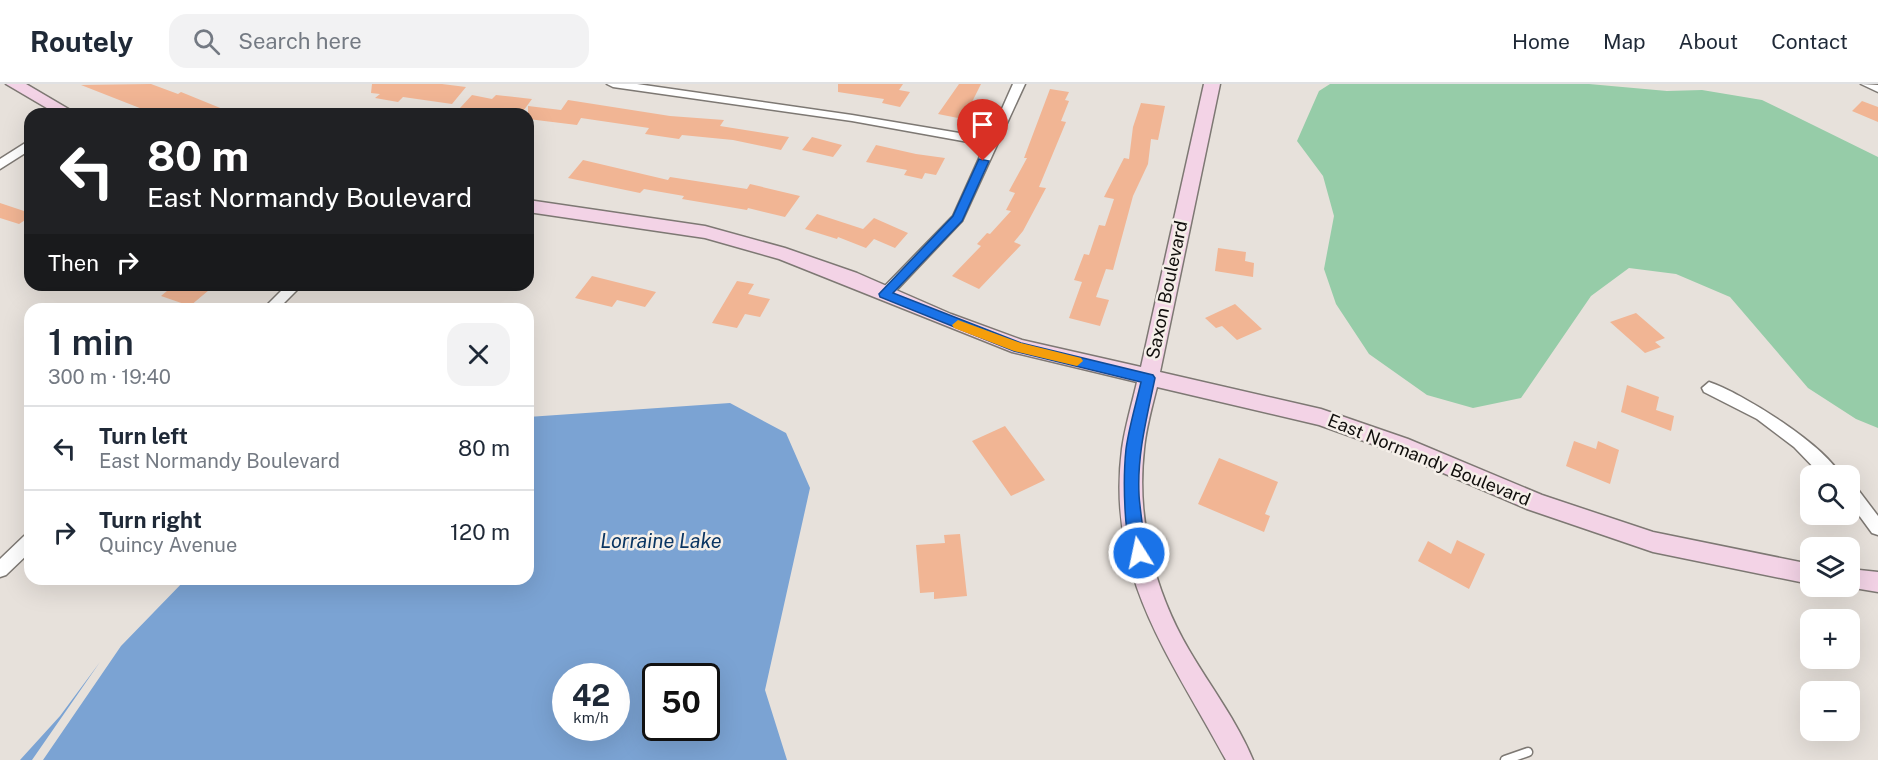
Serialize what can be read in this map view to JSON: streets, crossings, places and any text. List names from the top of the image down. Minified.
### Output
{"streets":{"street":["Saxon Boulevard","East Normandy Boulevard"]},"crossings":[["Saxon Boulevard","East Normandy Boulevard"]],"water":["Lorraine Lake"],"page":{"header":"Routely","search":"Search here","nav":["Home","Map","About","Contact"],"turn":["80 m","East Normandy Boulevard"],"then":"Then","heading":["1 min","300 m · 19:40"],"list":[{"name":"Turn left","note":"East Normandy Boulevard","value":"80 m"},{"name":"Turn right","note":"Quincy Avenue","value":"120 m"}],"map_buttons":["+","−"],"speed":"42 km/h","limit":"50"}}
